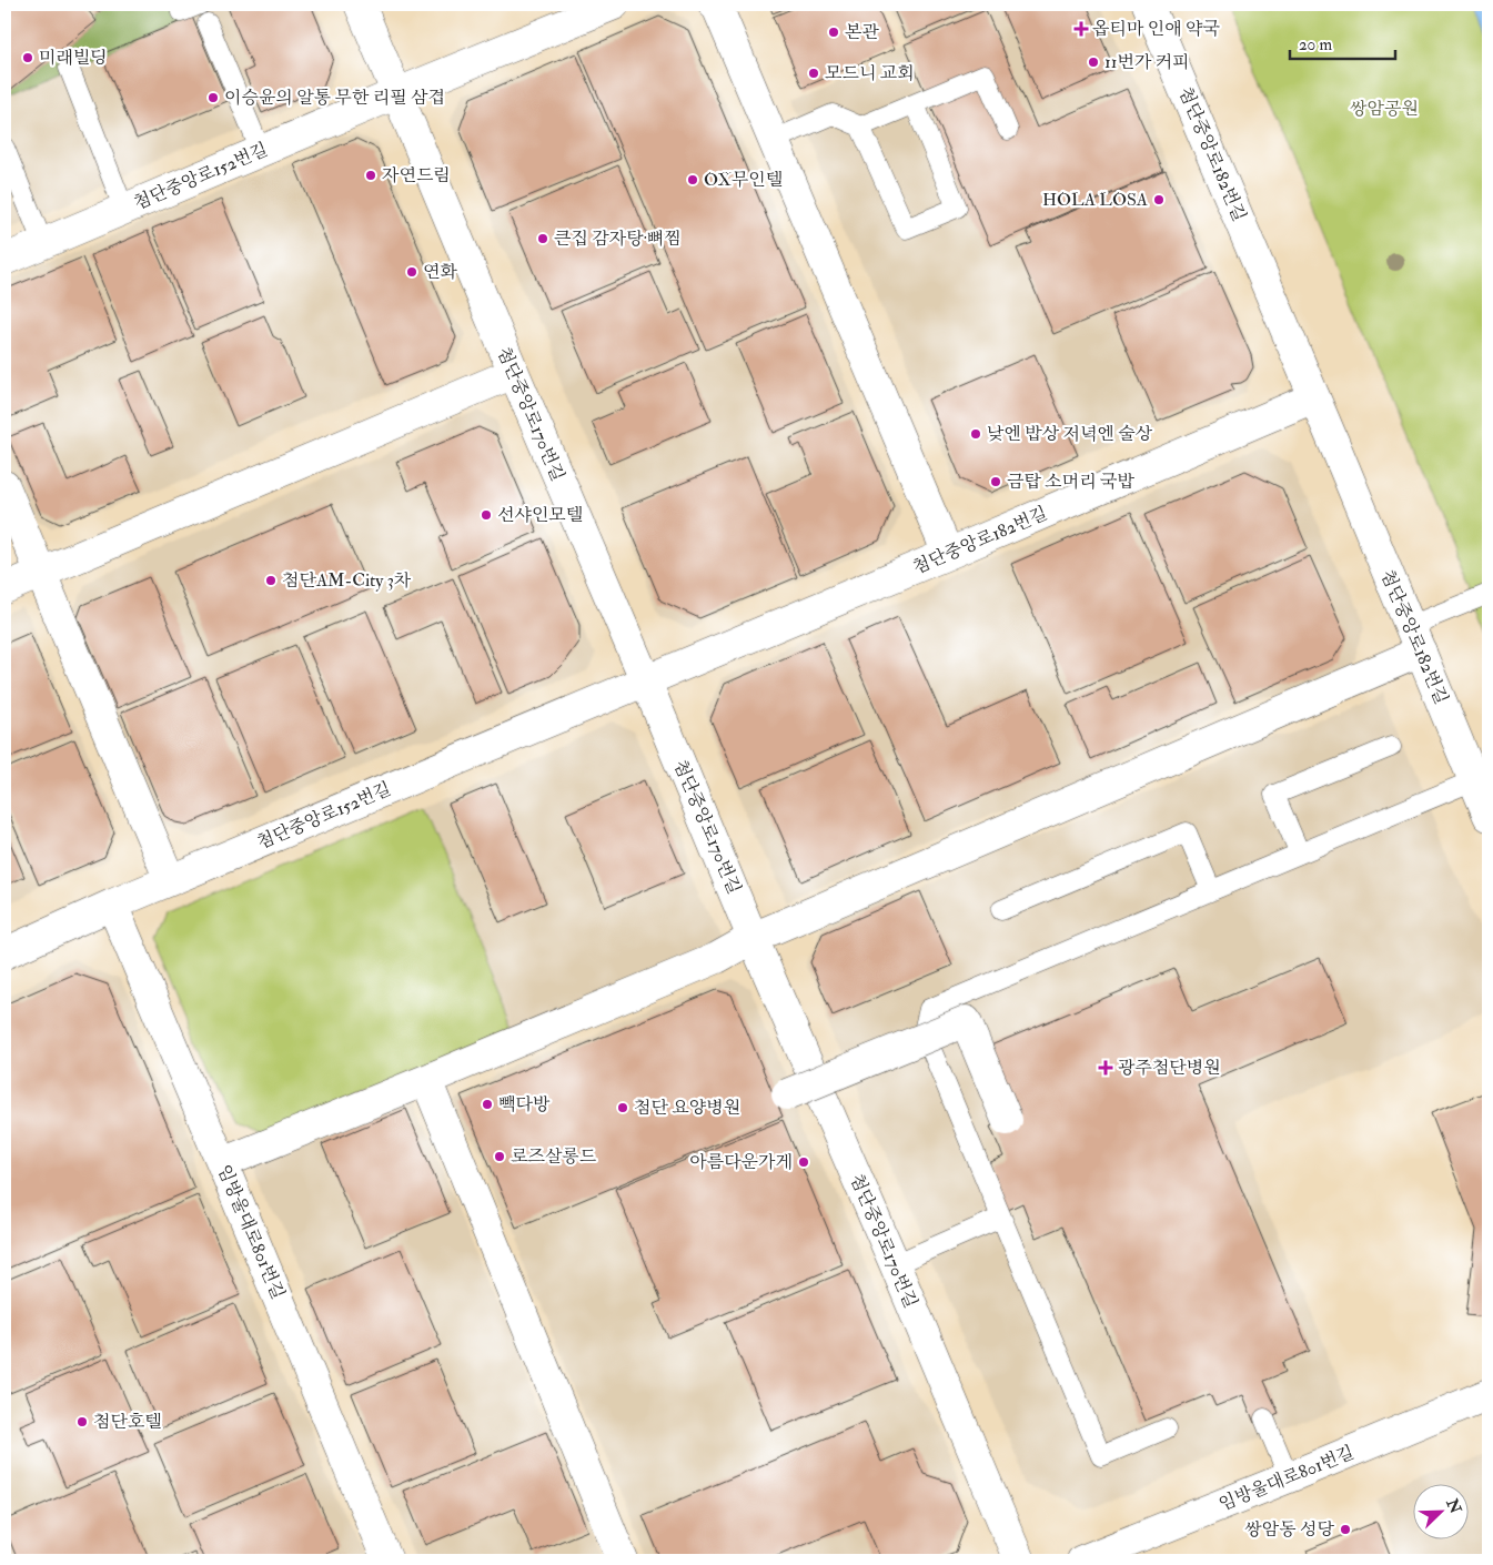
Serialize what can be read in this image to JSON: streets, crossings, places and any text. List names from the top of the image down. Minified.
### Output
{"streets":{"street":["첨단중앙로182번길","첨단중앙로152번길","첨단중앙로170번길","임방울대로801번길"]},"crossings":[["첨단중앙로182번길","첨단중앙로152번길"],["첨단중앙로182번길","첨단중앙로170번길"],["첨단중앙로152번길","첨단중앙로170번길"],["첨단중앙로152번길","임방울대로801번길"]],"parks":["쌍암공원"],"places":{"health":["옵티마 인애 약국","광주첨단병원"],"other":["본관","미래빌딩","11번가 커피","모드니 교회","이승윤의 알통 무한 리필 삼겹","자연드림","OX무인텔","HOLA LOSA","큰집 감자탕·뼈찜","연화","낮엔 밥상 저녁엔 술상","금탑 소머리 국밥","선샤인모텔","첨단AM-City 3차","빽다방","첨단 요양병원","로즈살롱드","아름다운가게","첨단호텔","쌍암동 성당"]},"scale_bar":"20 m","north":"top right"}
